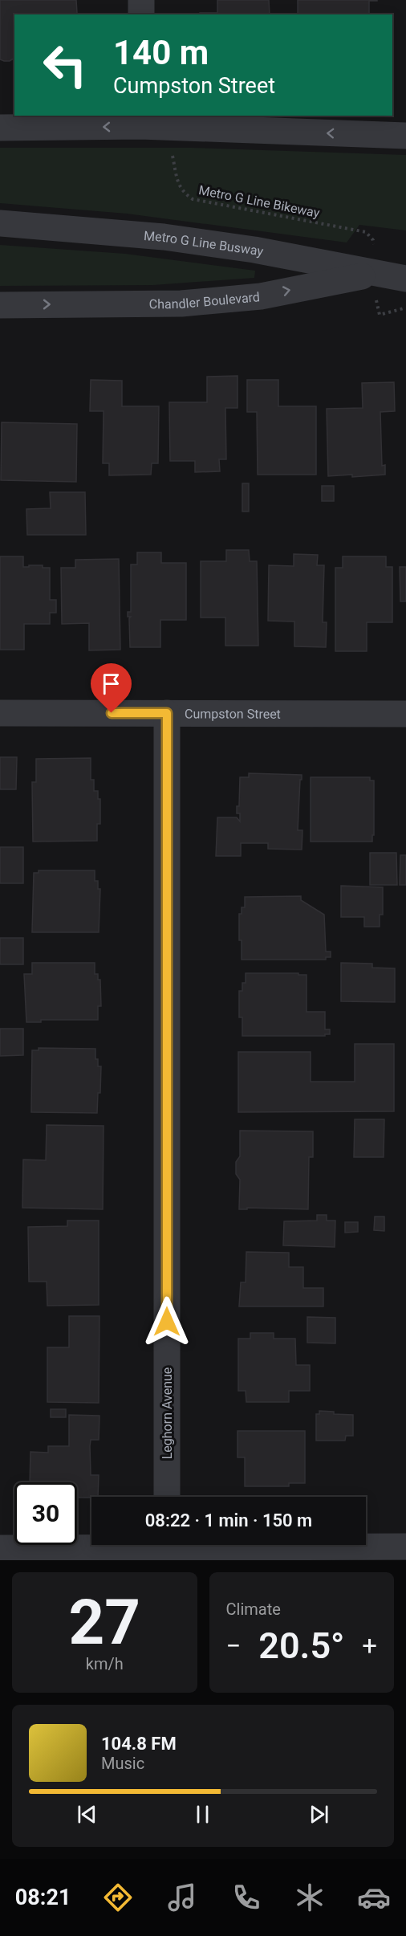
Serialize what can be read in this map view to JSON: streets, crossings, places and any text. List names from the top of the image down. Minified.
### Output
{"streets":{"street":["Metro G Line Busway","Chandler Boulevard","Cumpston Street","Leghorn Avenue"],"path":["Metro G Line Bikeway"]},"crossings":[["Metro G Line Busway","Chandler Boulevard"],["Cumpston Street","Leghorn Avenue"]],"page":{"turn":["140 m","Cumpston Street"],"limit":"30","trip":"08:22 · 1 min · 150 m","tile":[["27","km/h"],"Climate"],"heat":["−","20.5°","+"],"song":["104.8 FM","Music"],"tabs":"08:21"}}
